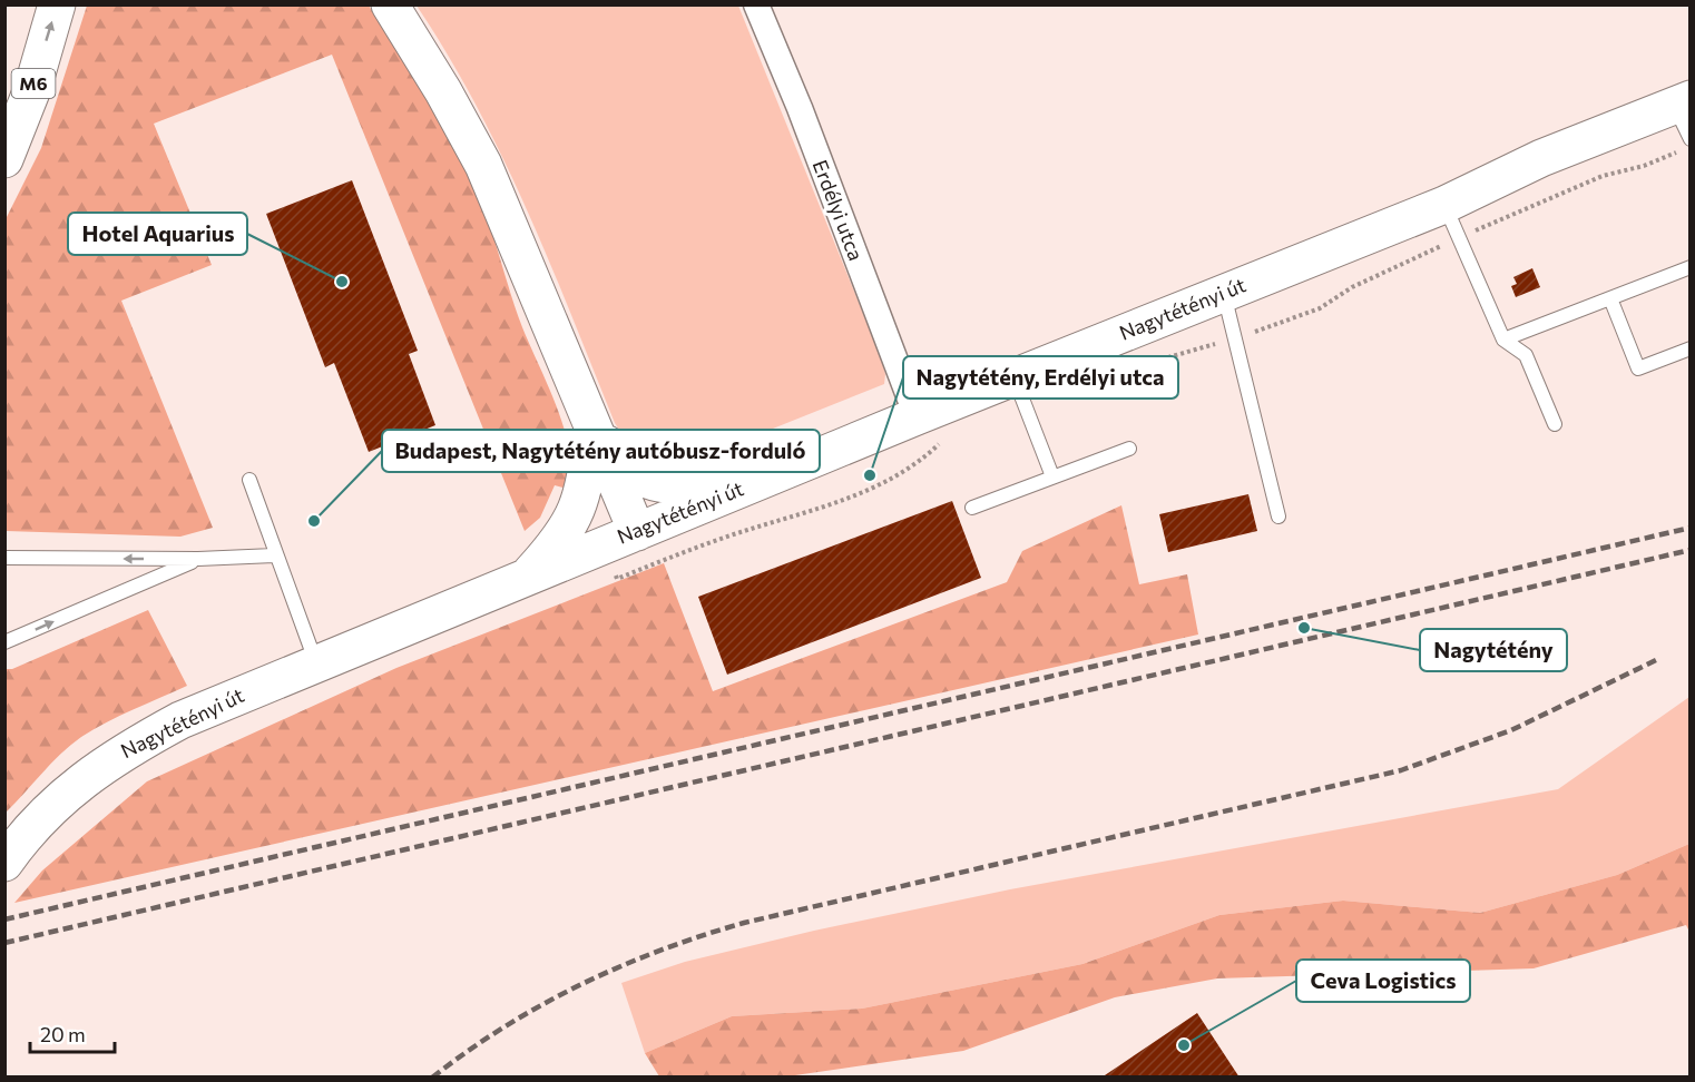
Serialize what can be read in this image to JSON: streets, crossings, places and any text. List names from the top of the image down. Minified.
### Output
{"streets":{"main road":["M6","Nagytétényi út"],"street":["Erdélyi utca"]},"crossings":[["Erdélyi utca","Nagytétényi út"]],"places":["Hotel Aquarius","Nagytétény, Erdélyi utca","Budapest, Nagytétény autóbusz-forduló","Nagytétény","Ceva Logistics"],"scale_bar":"20 m"}
